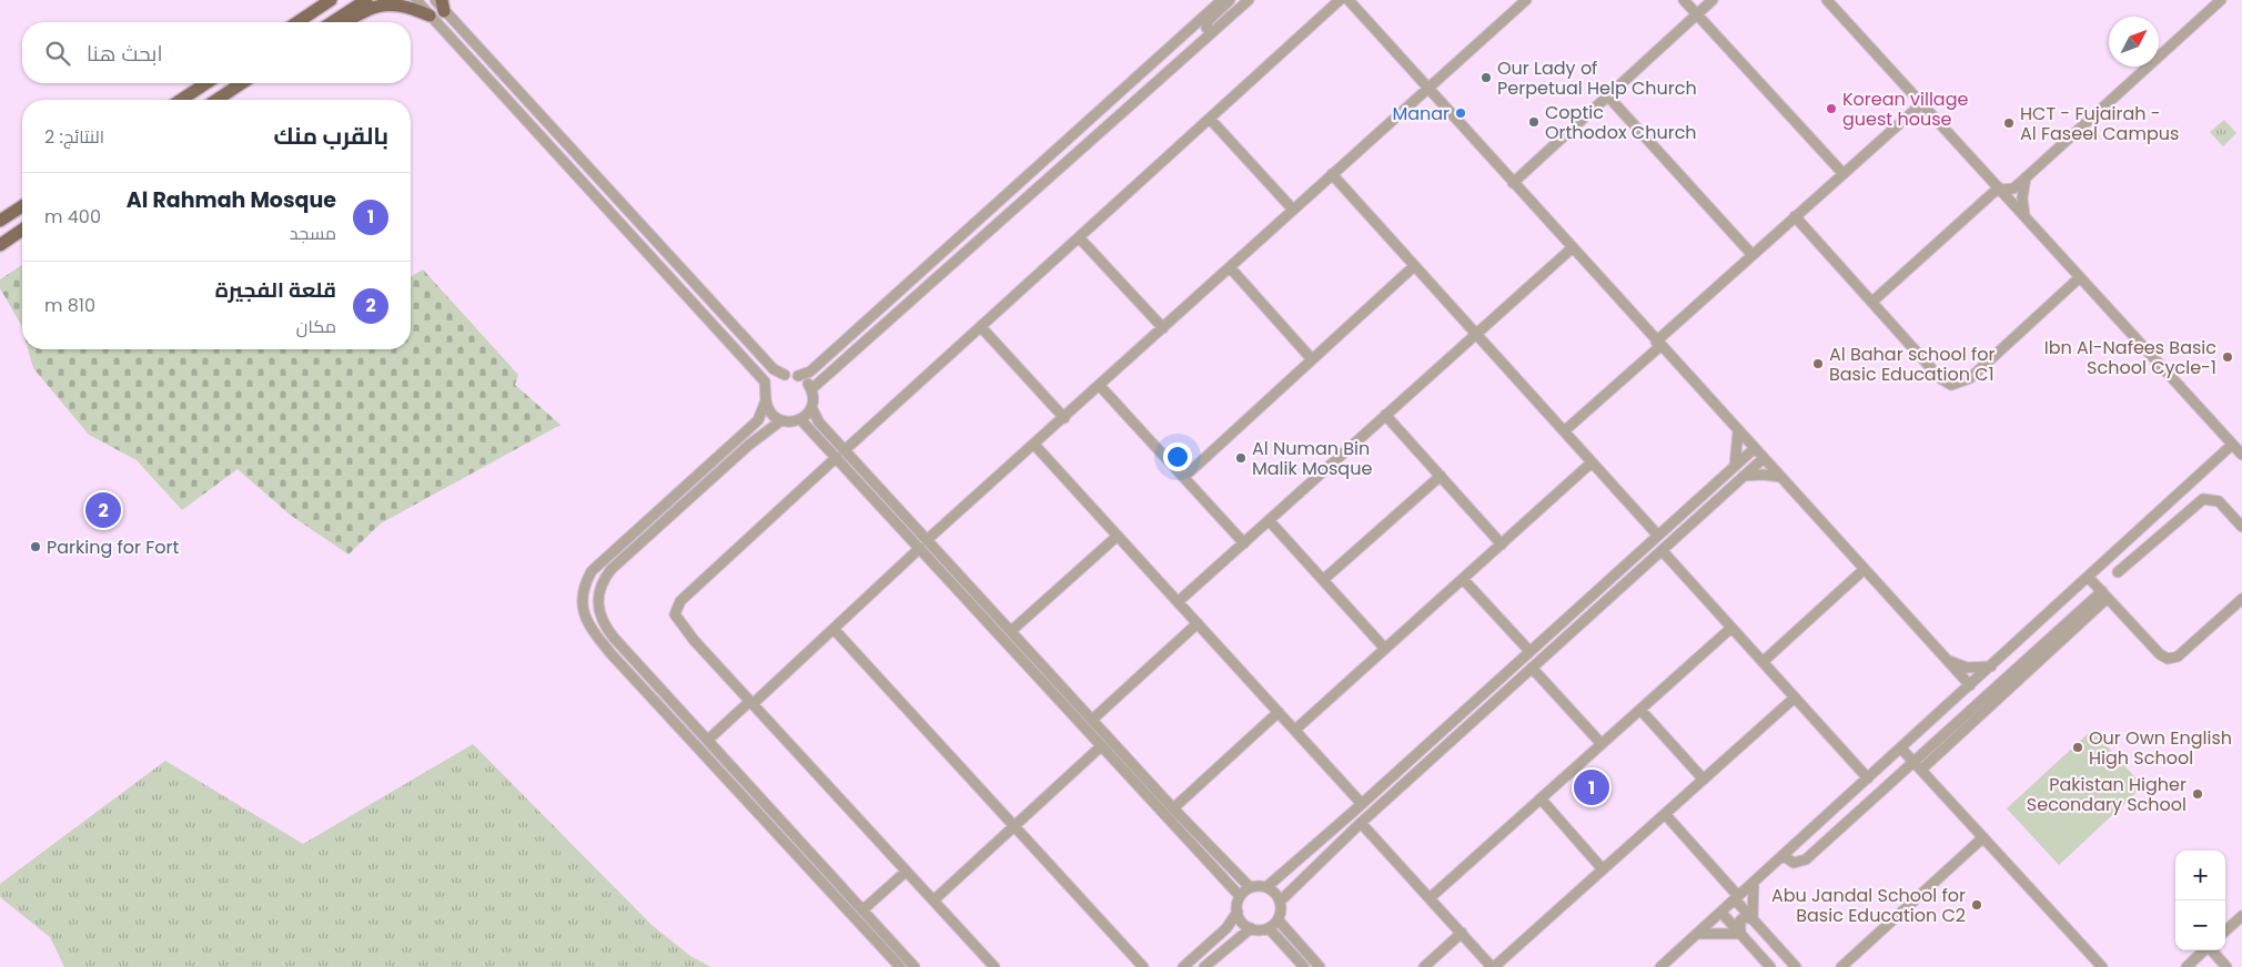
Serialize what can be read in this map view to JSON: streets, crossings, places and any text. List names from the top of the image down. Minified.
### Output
{"places":["Our Lady of Perpetual Help Church","Korean village guest house","Manar","Coptic Orthodox Church","HCT - Fujairah - Al Faseel Campus","Ibn Al-Nafees Basic School Cycle-1","Al Bahar school for Basic Education C1","Al Numan Bin Malik Mosque","Parking for Fort","Our Own English High School","Pakistan Higher Secondary School","Abu Jandal School for Basic Education C2"],"north":"top right","page":{"search":"ابحث هنا","heading":["بالقرب منك","النتائج: 2"],"list":[{"mark":"1","name":"Al Rahmah Mosque","note":"مسجد","value":"400 m"},{"mark":"2","name":"قلعة الفجيرة","note":"مكان","value":"810 m"}],"pins":["2","1"],"map_buttons":["+","−"]}}
